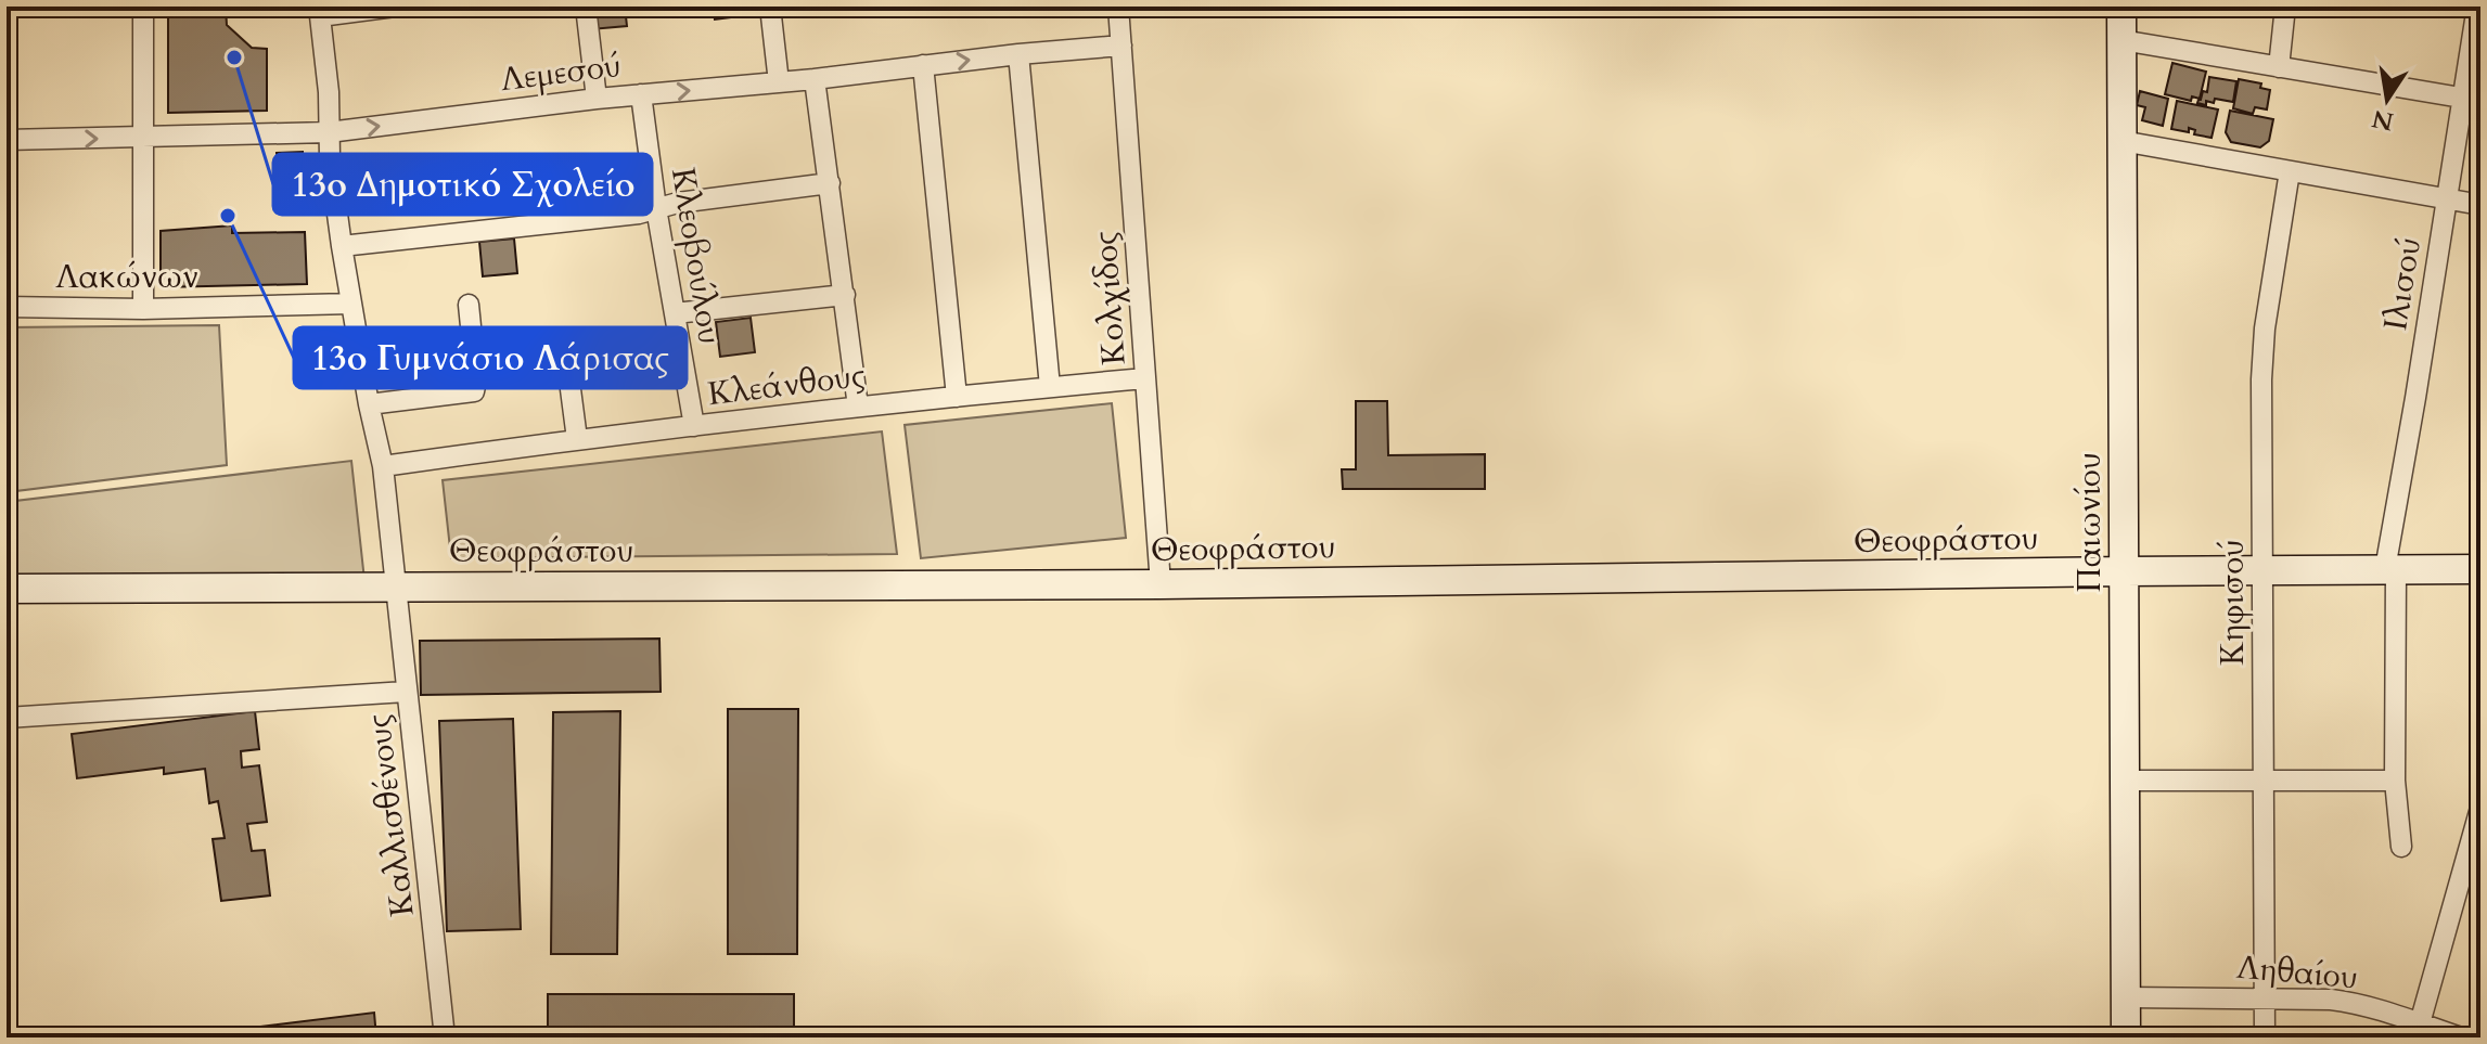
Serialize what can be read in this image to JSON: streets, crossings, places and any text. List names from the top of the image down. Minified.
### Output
{"streets":{"street":["Λεμεσού","Κλεοβούλου","Λακώνων","Ιλισού","Κολχίδος","Κλεάνθους","Παιωνίου","Θεοφράστου","Κηφισού","Καλλισθένους","Ληθαίου"]},"crossings":[["Λεμεσού","Κλεοβούλου"],["Λεμεσού","Κολχίδος"],["Λεμεσού","Καλλισθένους"],["Κλεοβούλου","Κλεάνθους"],["Λακώνων","Καλλισθένους"],["Ιλισού","Θεοφράστου"],["Κολχίδος","Κλεάνθους"],["Κολχίδος","Θεοφράστου"],["Κλεάνθους","Καλλισθένους"],["Παιωνίου","Θεοφράστου"],["Παιωνίου","Ληθαίου"],["Θεοφράστου","Κηφισού"],["Θεοφράστου","Καλλισθένους"],["Κηφισού","Ληθαίου"]],"places":["13ο Δημοτικό Σχολείο","13ο Γυμνάσιο Λάρισας"],"north":"bottom"}
